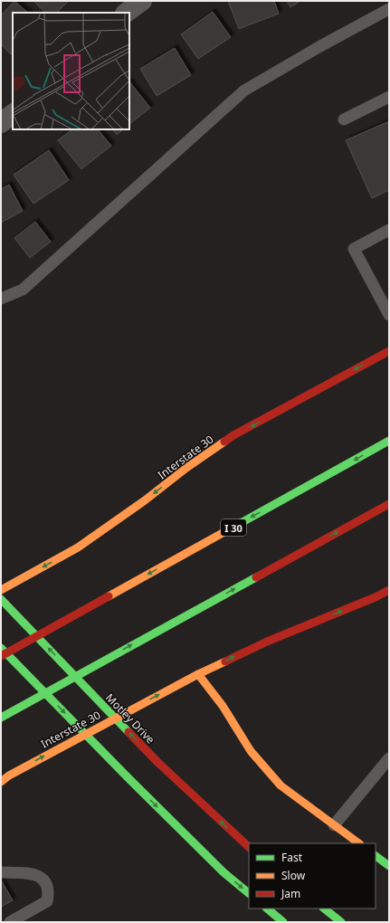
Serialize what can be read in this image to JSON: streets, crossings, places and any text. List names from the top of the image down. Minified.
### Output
{"streets":{"main road":["Interstate 30","I 30","Motley Drive"]},"legend":["Fast","Slow","Jam"]}
